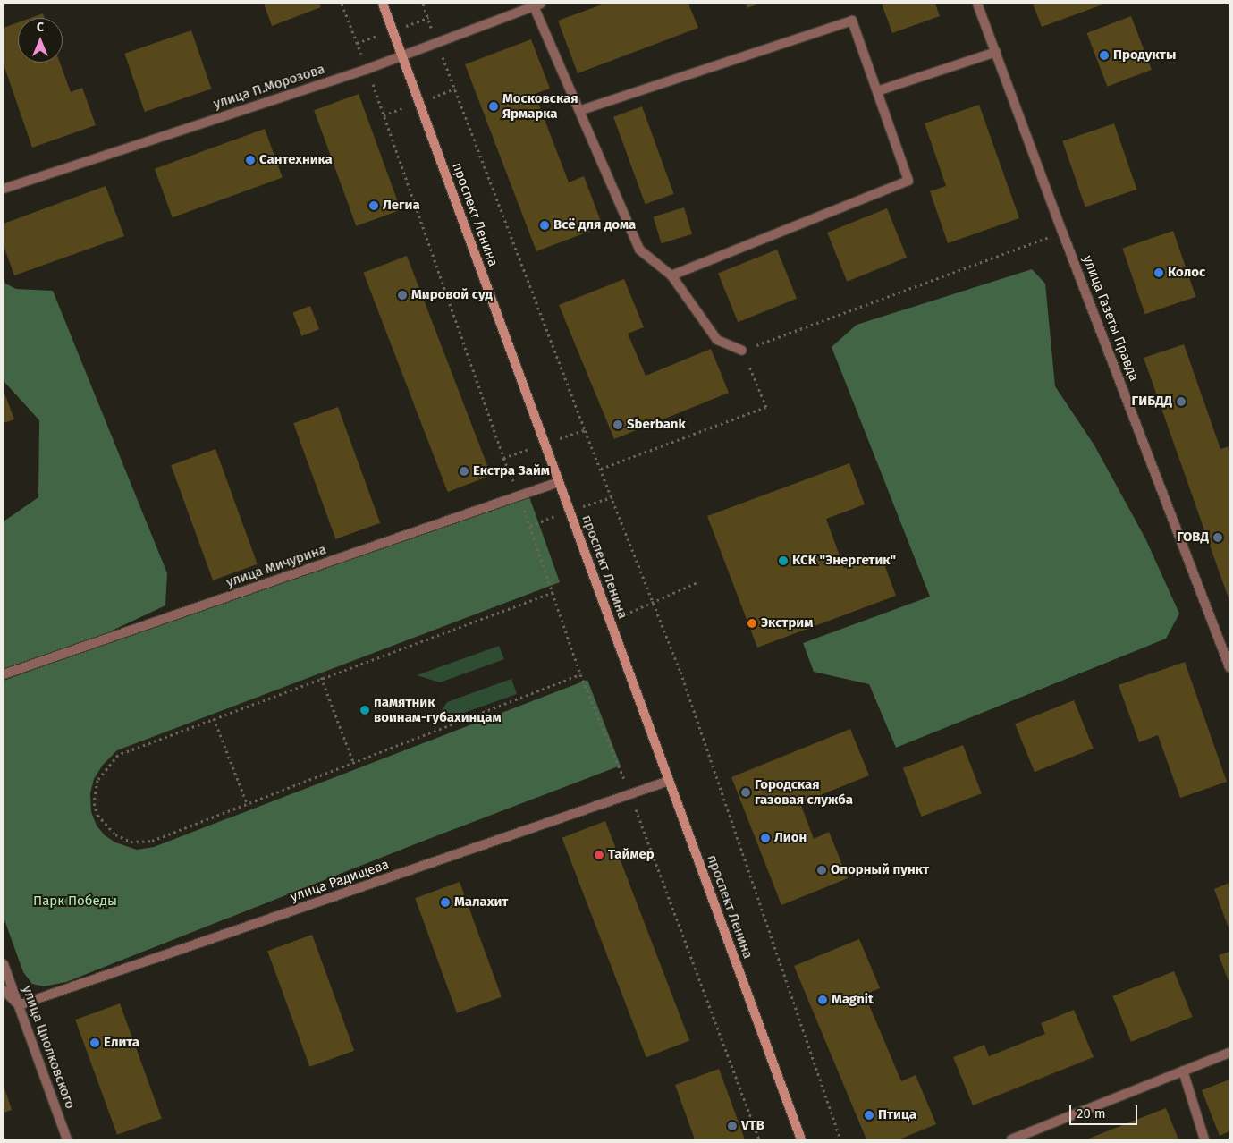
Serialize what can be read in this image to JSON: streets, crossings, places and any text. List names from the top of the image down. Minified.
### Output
{"streets":{"main road":["проспект Ленина"],"street":["улица П.Морозова","улица Газеты Правда","улица Мичурина","улица Радищева","улица Циолковского"]},"crossings":[["улица П.Морозова","проспект Ленина"],["проспект Ленина","улица Мичурина"],["проспект Ленина","улица Радищева"],["улица Радищева","улица Циолковского"]],"parks":["Парк Победы"],"places":["Продукты","Московская Ярмарка","Сантехника","Легиа","Всё для дома","Колос","Мировой суд","ГИБДД","Sberbank","Екстра Займ","ГОВД","КСК \"Энергетик\"","Экстрим","памятник воинам-губахинцам","Городская газовая служба","Лион","Таймер","Опорный пункт","Малахит","Magnit","Елита","Птица","VTB"],"scale_bar":"20 m","north":"top"}
